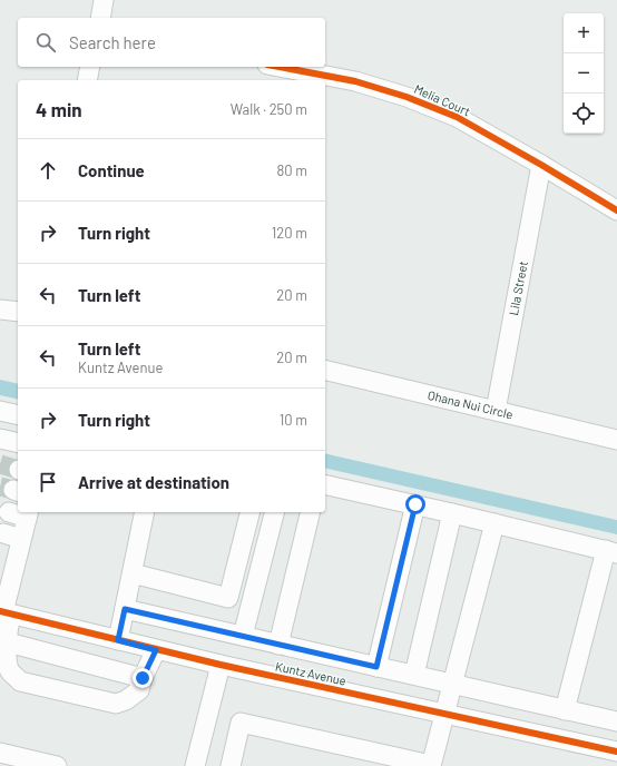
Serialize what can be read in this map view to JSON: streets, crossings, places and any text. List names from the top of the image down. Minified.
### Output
{"streets":{"street":["Melia Court","Lila Street","Ohana Nui Circle","Kuntz Avenue"]},"crossings":[["Melia Court","Lila Street"],["Lila Street","Ohana Nui Circle"]],"page":{"map_buttons":["+","−"],"search":"Search here","heading":["4 min","Walk · 250 m"],"list":[["Continue","80 m"],["Turn right","120 m"],["Turn left","20 m"],["Turn left","Kuntz Avenue","20 m"],["Turn right","10 m"],"Arrive at destination"]}}
